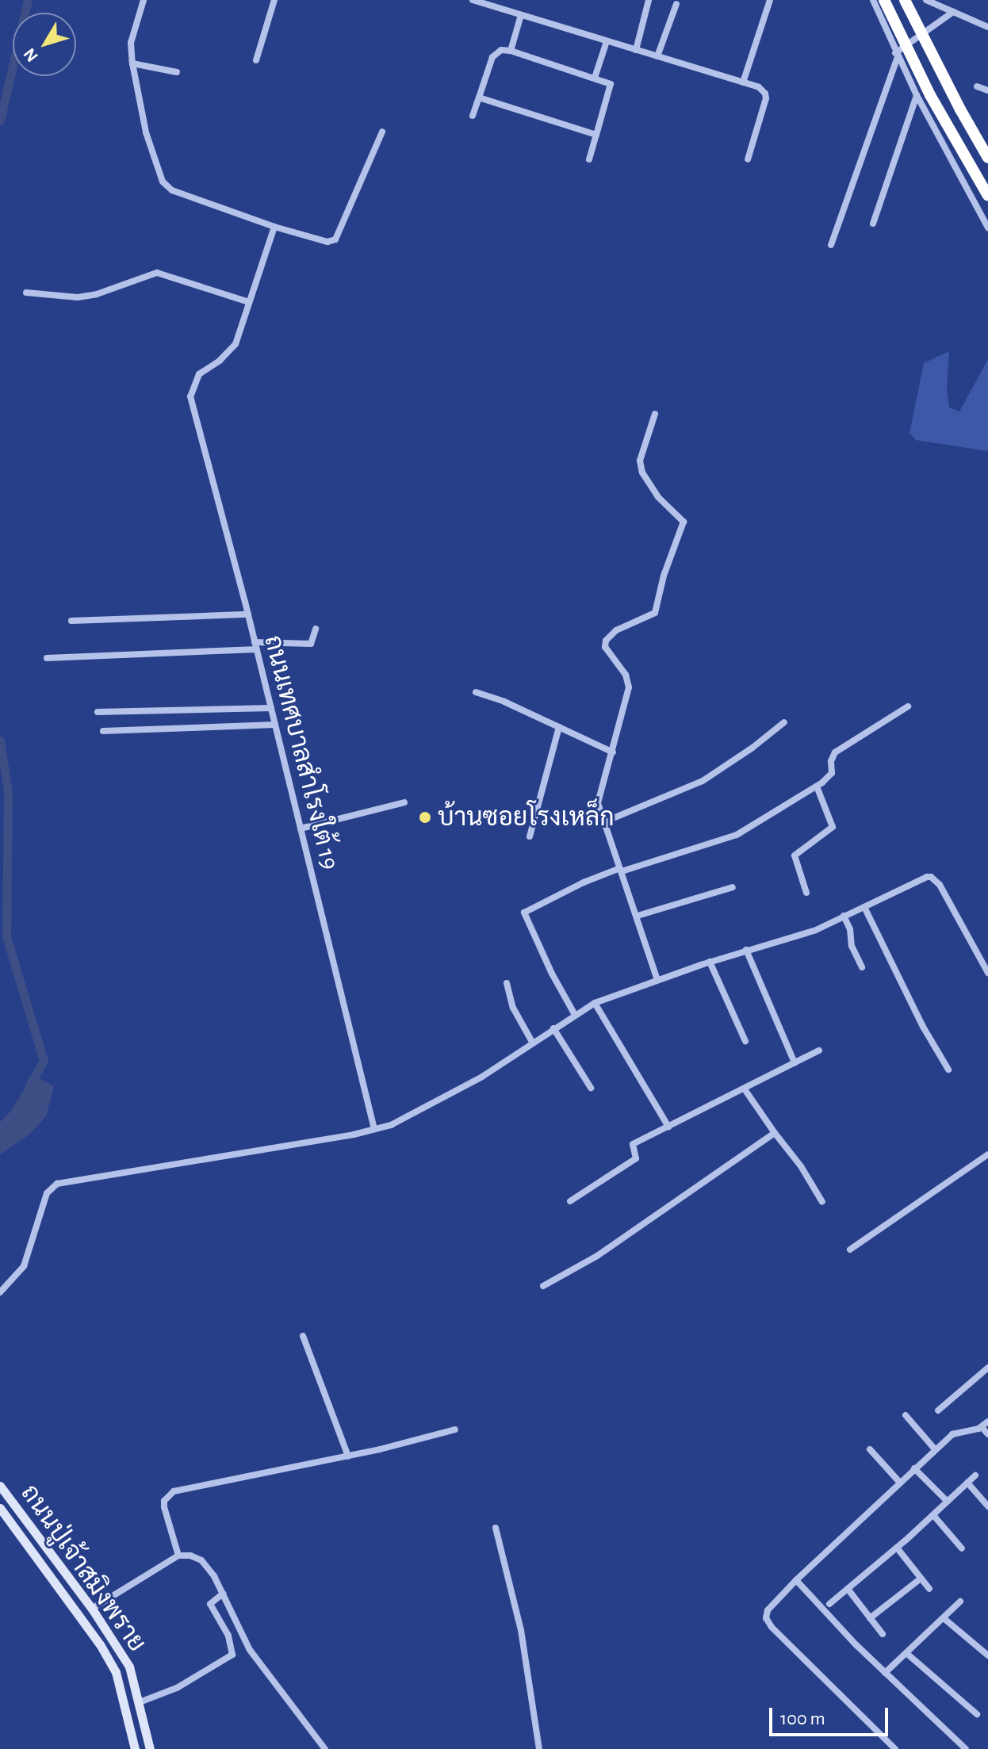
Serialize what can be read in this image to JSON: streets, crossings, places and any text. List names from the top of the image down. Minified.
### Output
{"streets":{"main road":["ถนนปู่เจ้าสมิงพราย"],"street":["ถนนเทศบาลสำโรงใต้ 19"]},"places":["บ้านซอยโรงเหล็ก"],"scale_bar":"100 m","north":"bottom left"}
